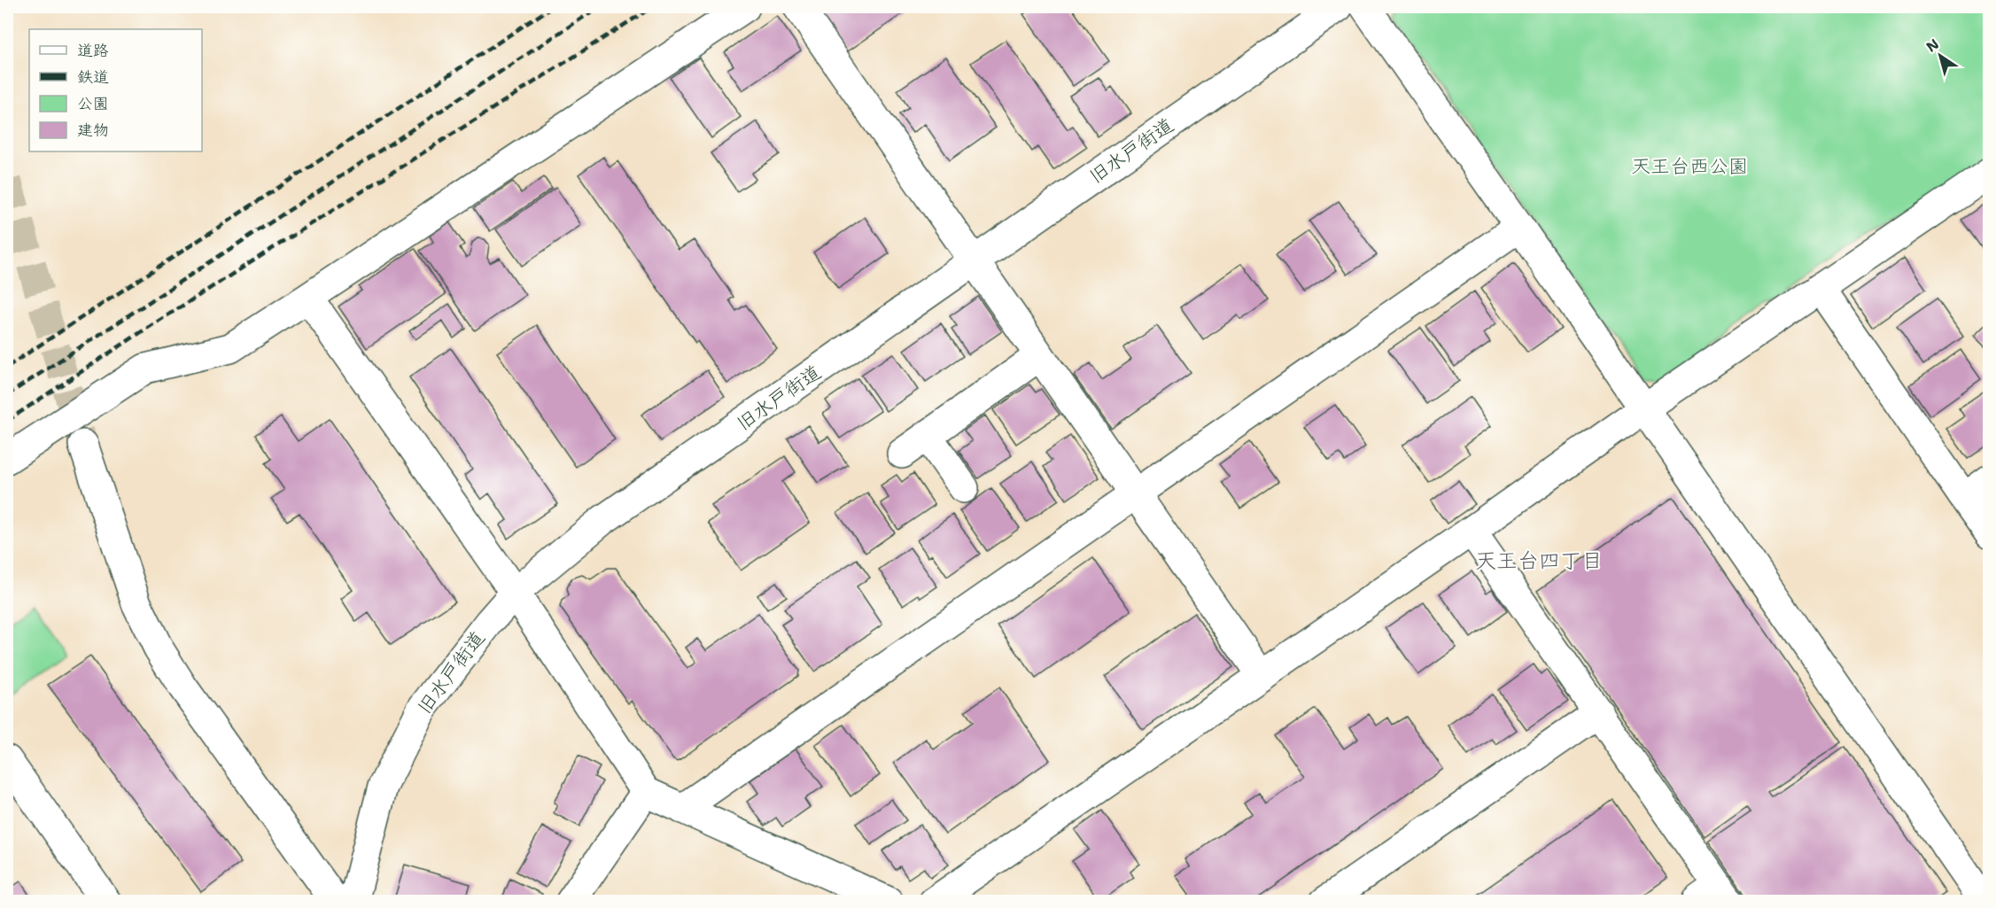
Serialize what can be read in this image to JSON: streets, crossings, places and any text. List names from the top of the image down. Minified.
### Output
{"streets":{"street":["旧水戸街道"]},"districts":["天王台四丁目"],"parks":["天王台西公園"],"legend":["道路","鉄道","公園","建物"],"north":"top left"}
